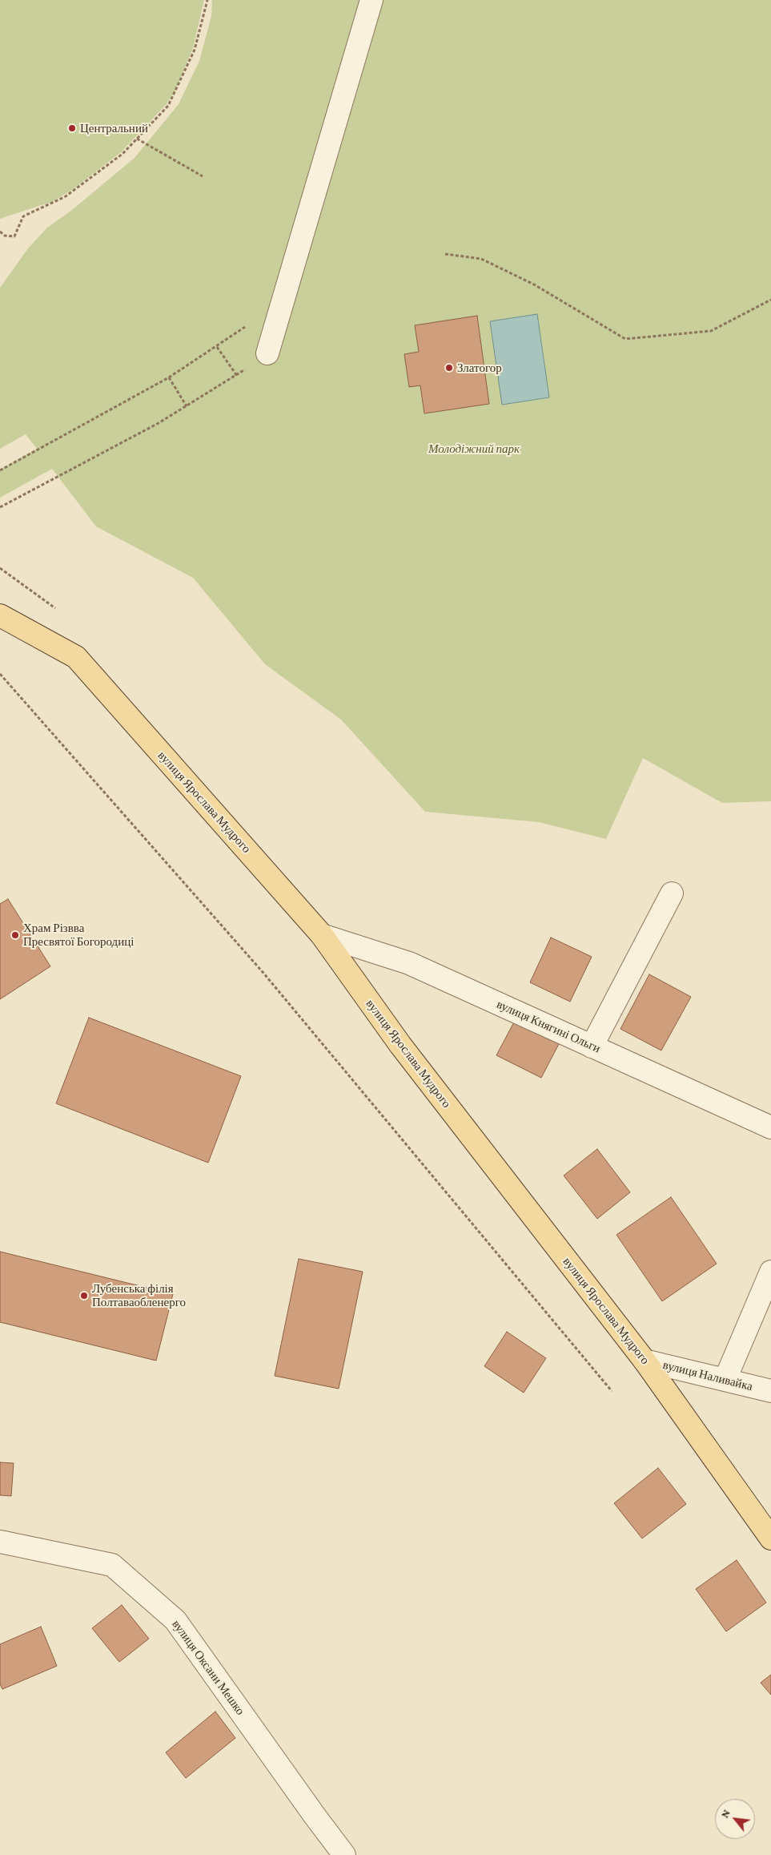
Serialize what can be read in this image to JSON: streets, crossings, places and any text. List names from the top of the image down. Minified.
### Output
{"streets":{"main road":["вулиця Ярослава Мудрого"],"street":["вулиця Княгині Ольги","вулиця Наливайка","вулиця Оксани Мешко"]},"crossings":[["вулиця Ярослава Мудрого","вулиця Княгині Ольги"],["вулиця Ярослава Мудрого","вулиця Наливайка"]],"parks":["Молодіжний парк"],"places":["Центральний","Златогор","Храм Різвва Пресвятої Богородиці","Лубенська філія Полтаваобленерго"],"north":"top left"}
